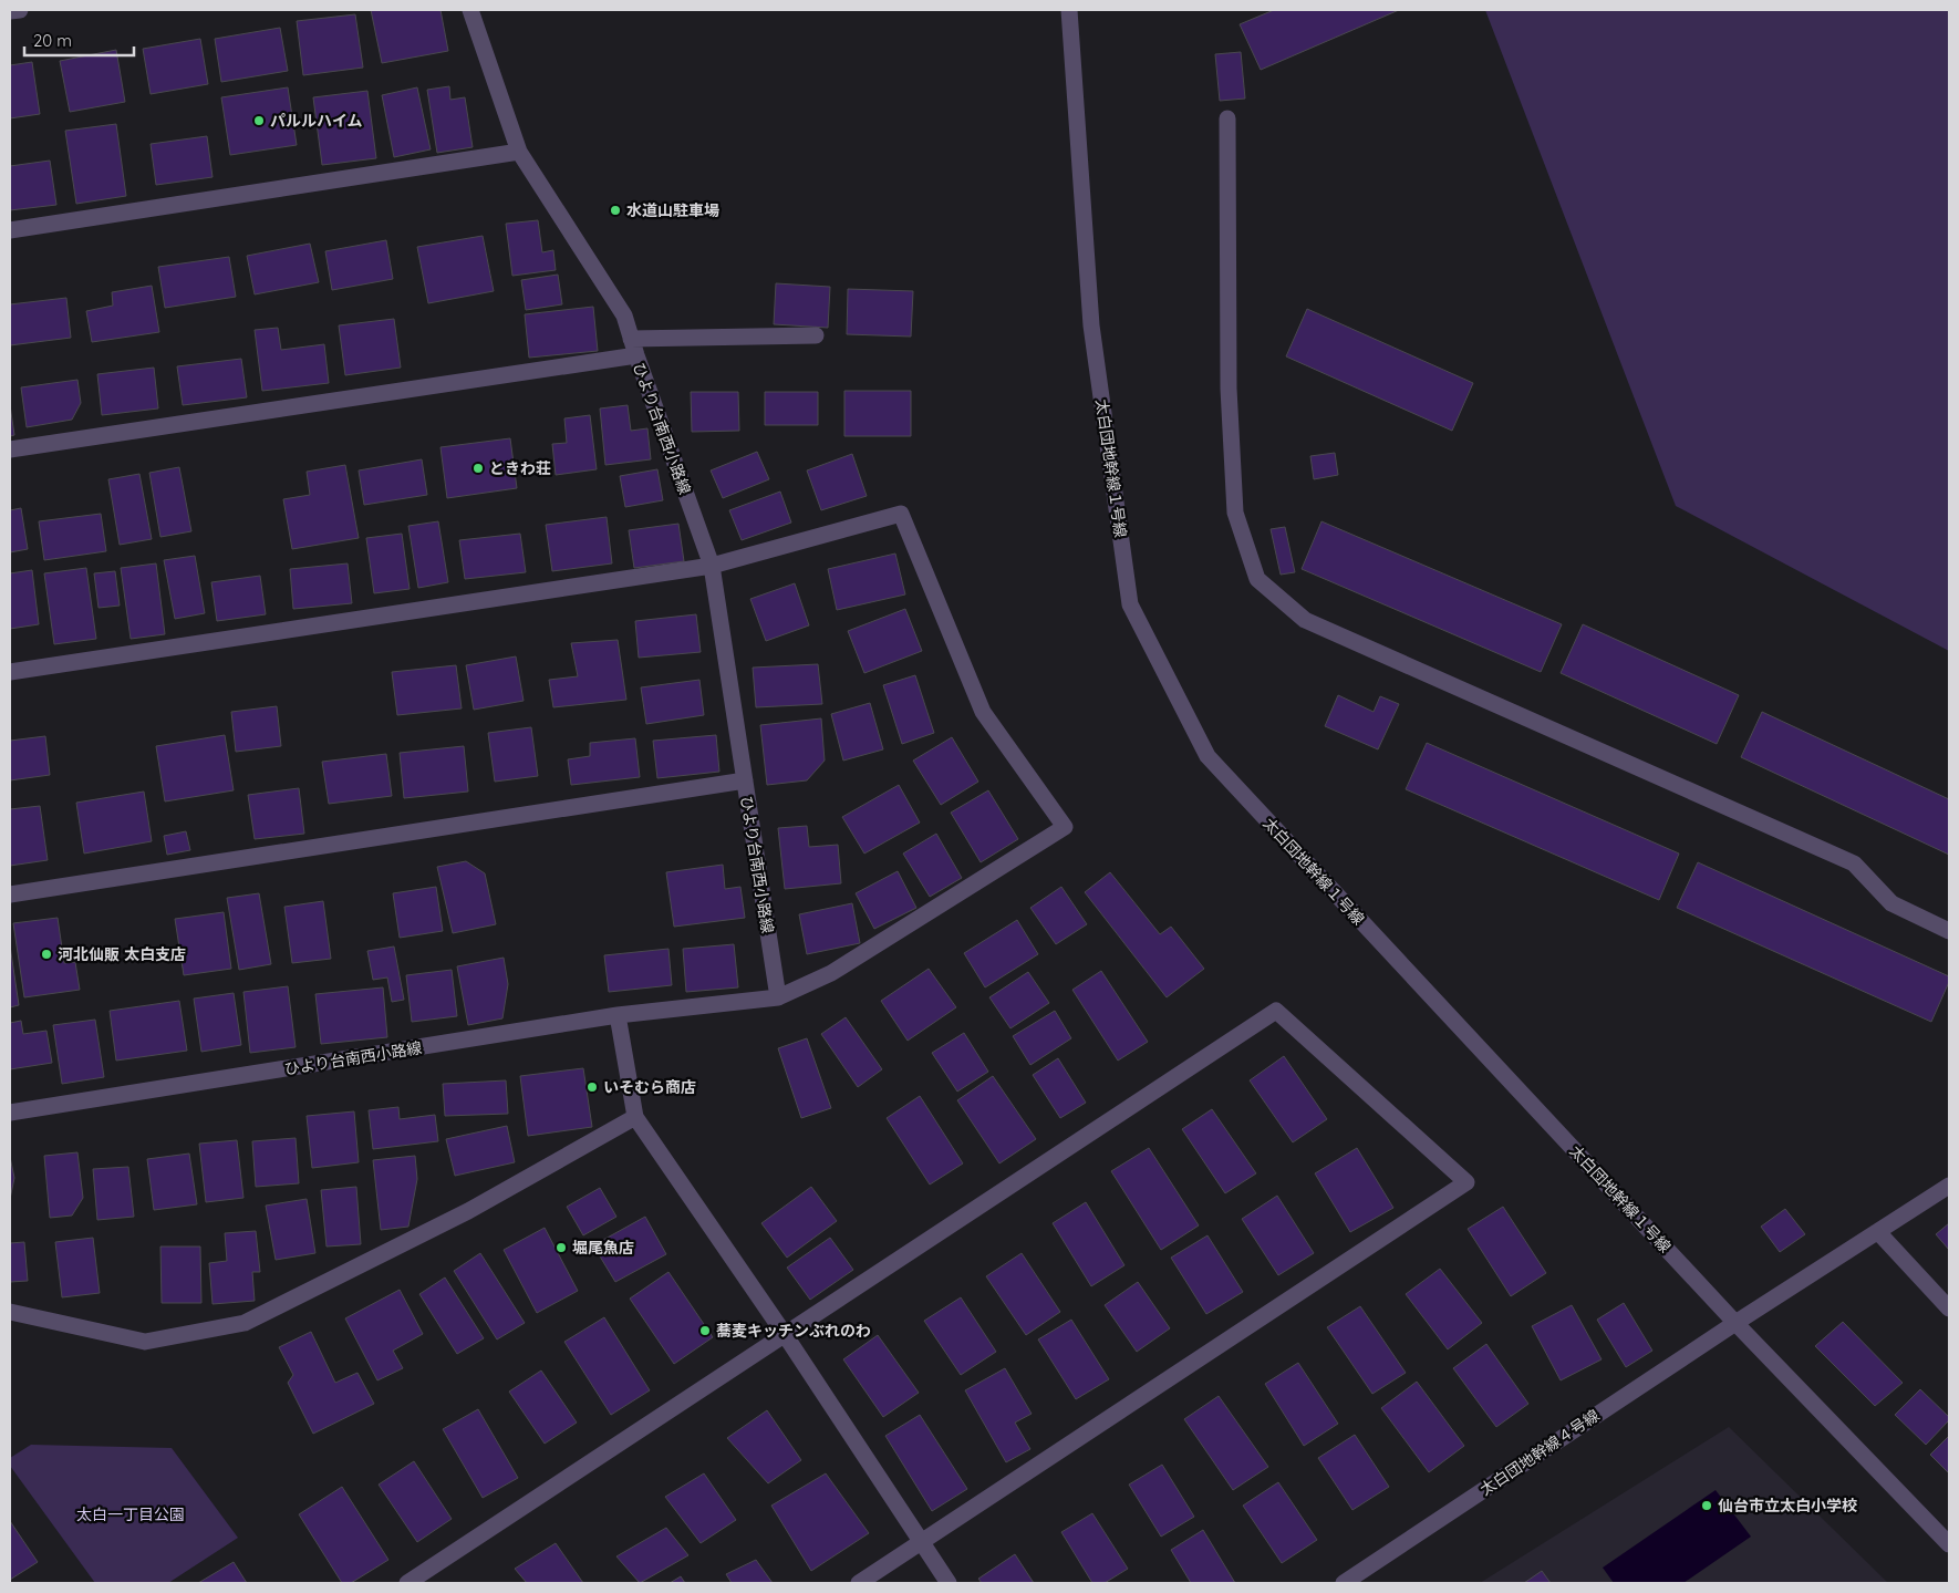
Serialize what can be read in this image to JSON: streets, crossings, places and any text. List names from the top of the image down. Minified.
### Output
{"streets":{"street":["ひより台南西小路線","太白団地幹線１号線","太白団地幹線４号線"]},"crossings":[["太白団地幹線１号線","太白団地幹線４号線"]],"parks":["太白一丁目公園"],"places":["パルルハイム","水道山駐車場","ときわ荘","河北仙販 太白支店","いそむら商店","堀尾魚店","蕎麦キッチンぶれのわ","仙台市立太白小学校"],"scale_bar":"20 m"}
